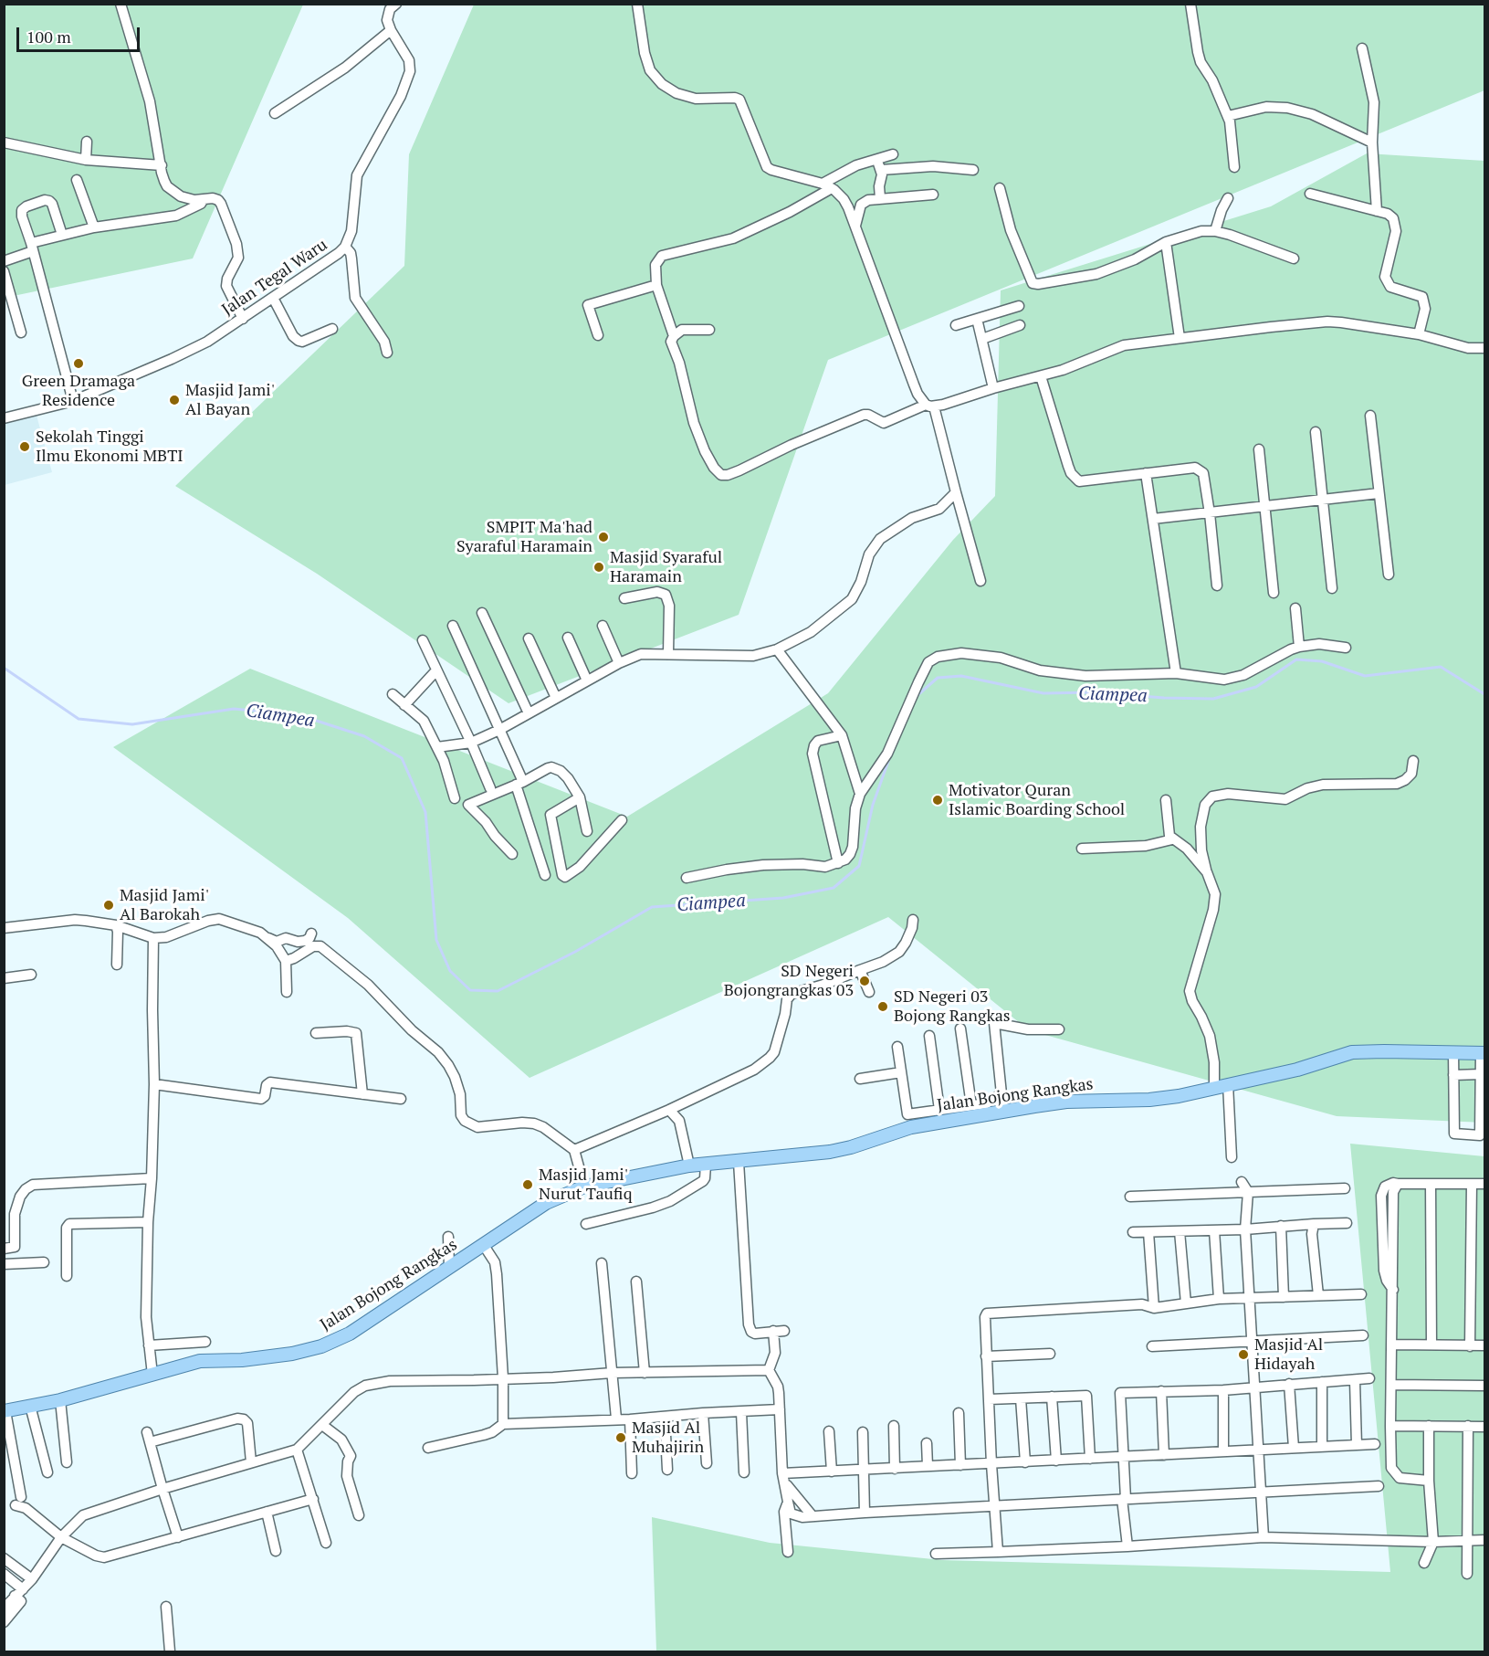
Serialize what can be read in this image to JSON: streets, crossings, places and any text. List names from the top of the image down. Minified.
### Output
{"streets":{"main road":["Jalan Bojong Rangkas"],"street":["Jalan Tegal Waru"]},"water":["Ciampea"],"places":["Green Dramaga Residence","Masjid Jami' Al Bayan","Sekolah Tinggi Ilmu Ekonomi MBTI","SMPIT Ma'had Syaraful Haramain","Masjid Syaraful Haramain","Motivator Quran Islamic Boarding School","Masjid Jami' Al Barokah","SD Negeri Bojongrangkas 03","SD Negeri 03 Bojong Rangkas","Masjid Jami' Nurut Taufiq","Masjid Al Hidayah","Masjid Al Muhajirin"],"scale_bar":"100 m"}
